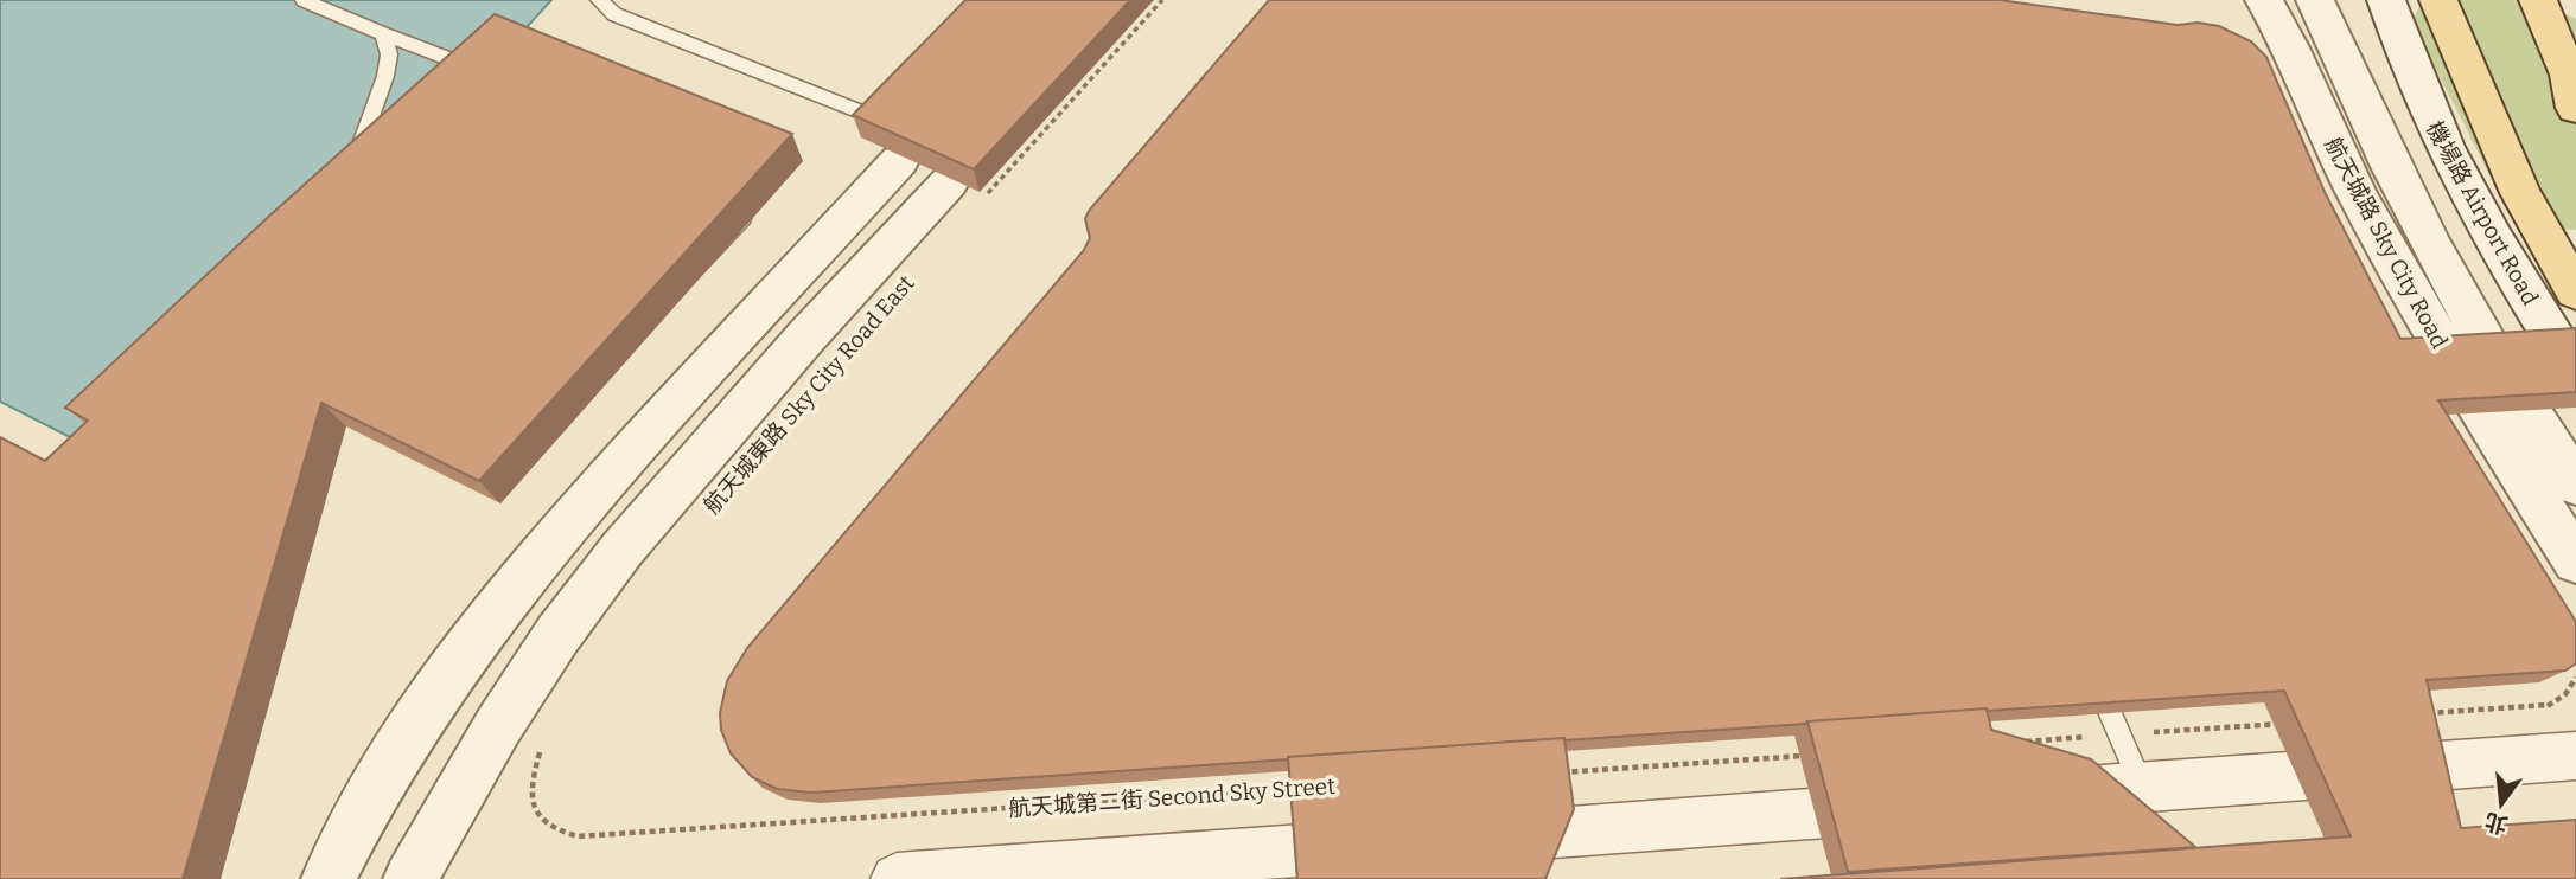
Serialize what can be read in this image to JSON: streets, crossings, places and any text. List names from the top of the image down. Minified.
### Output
{"streets":{"street":["機場路 Airport Road","航天城路 Sky City Road","航天城東路 Sky City Road East"],"path":["航天城第二街 Second Sky Street"]},"north":"bottom"}
